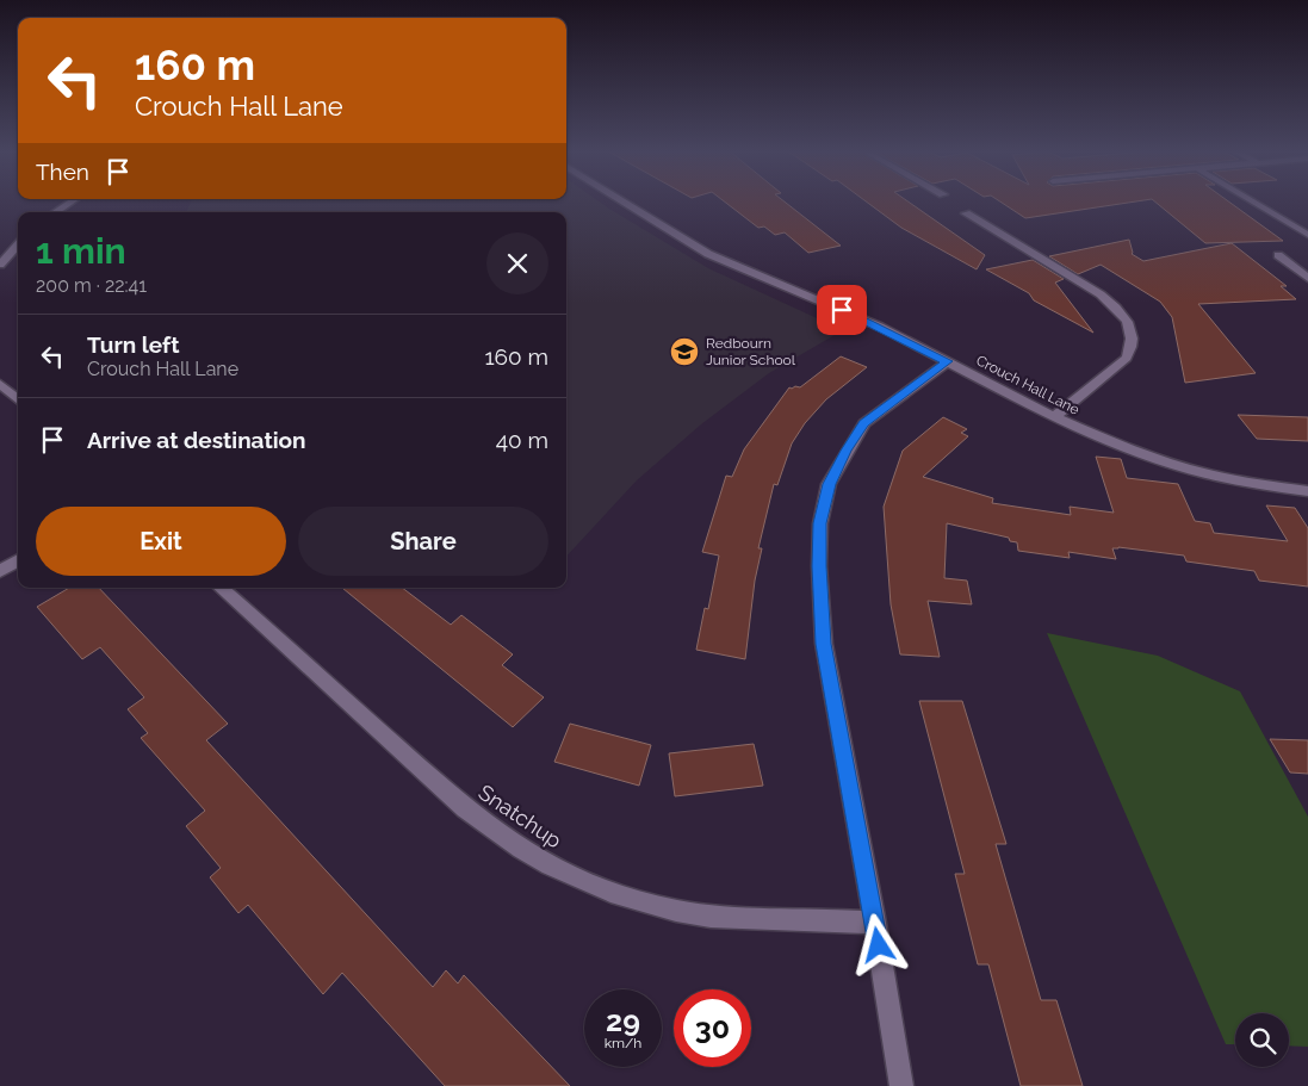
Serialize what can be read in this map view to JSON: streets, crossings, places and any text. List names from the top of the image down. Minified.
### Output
{"streets":{"street":["Crouch Hall Lane","Snatchup"]},"places":{"school or university":["Redbourn Junior School"]},"page":{"turn":["160 m","Crouch Hall Lane"],"then":"Then","heading":["1 min","200 m · 22:41"],"list":[{"name":"Turn left","note":"Crouch Hall Lane","value":"160 m"},{"name":"Arrive at destination","value":"40 m"}],"buttons":["Exit","Share"],"speed":"29 km/h","limit":"30"}}
